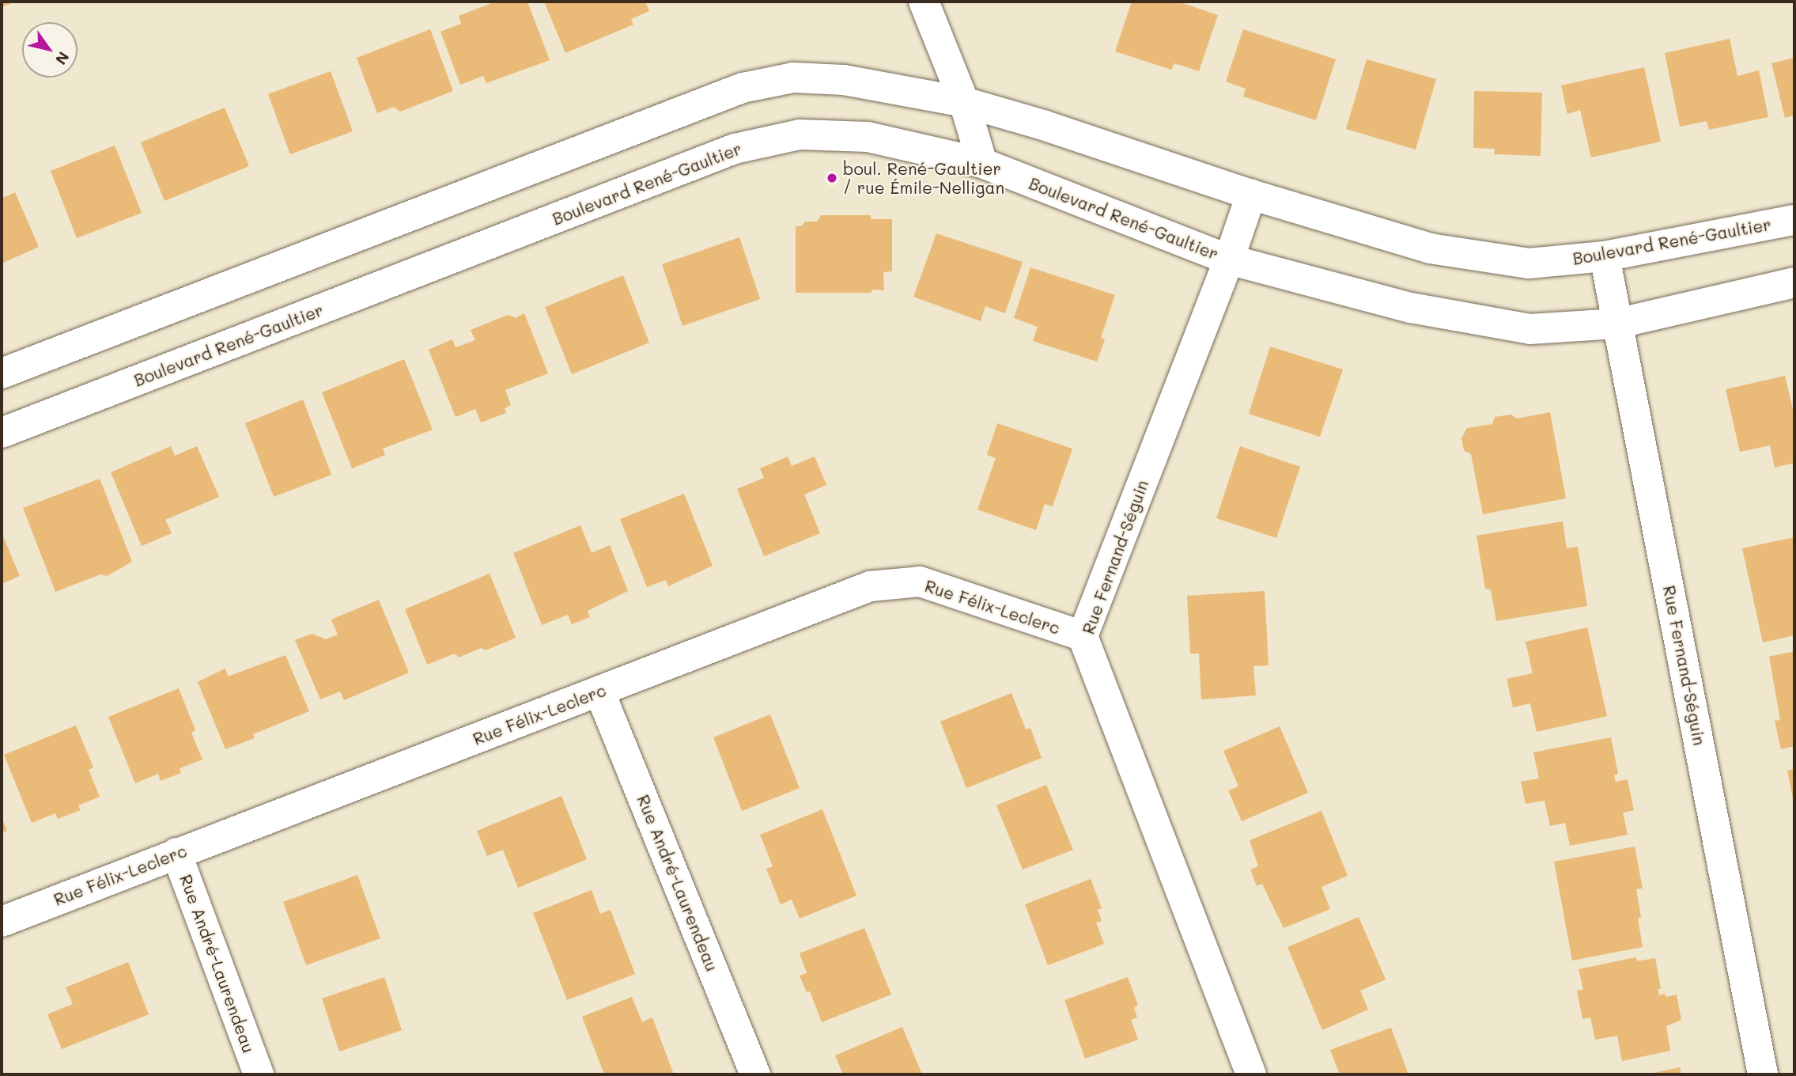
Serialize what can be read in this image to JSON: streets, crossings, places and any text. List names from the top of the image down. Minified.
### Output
{"streets":{"street":["Boulevard René-Gaultier","Rue Fernand-Séguin","Rue Félix-Leclerc","Rue André-Laurendeau"]},"crossings":[["Boulevard René-Gaultier","Rue Fernand-Séguin"],["Rue Fernand-Séguin","Rue Félix-Leclerc"],["Rue Félix-Leclerc","Rue André-Laurendeau"]],"places":["boul. René-Gaultier / rue Émile-Nelligan"],"north":"bottom right"}
